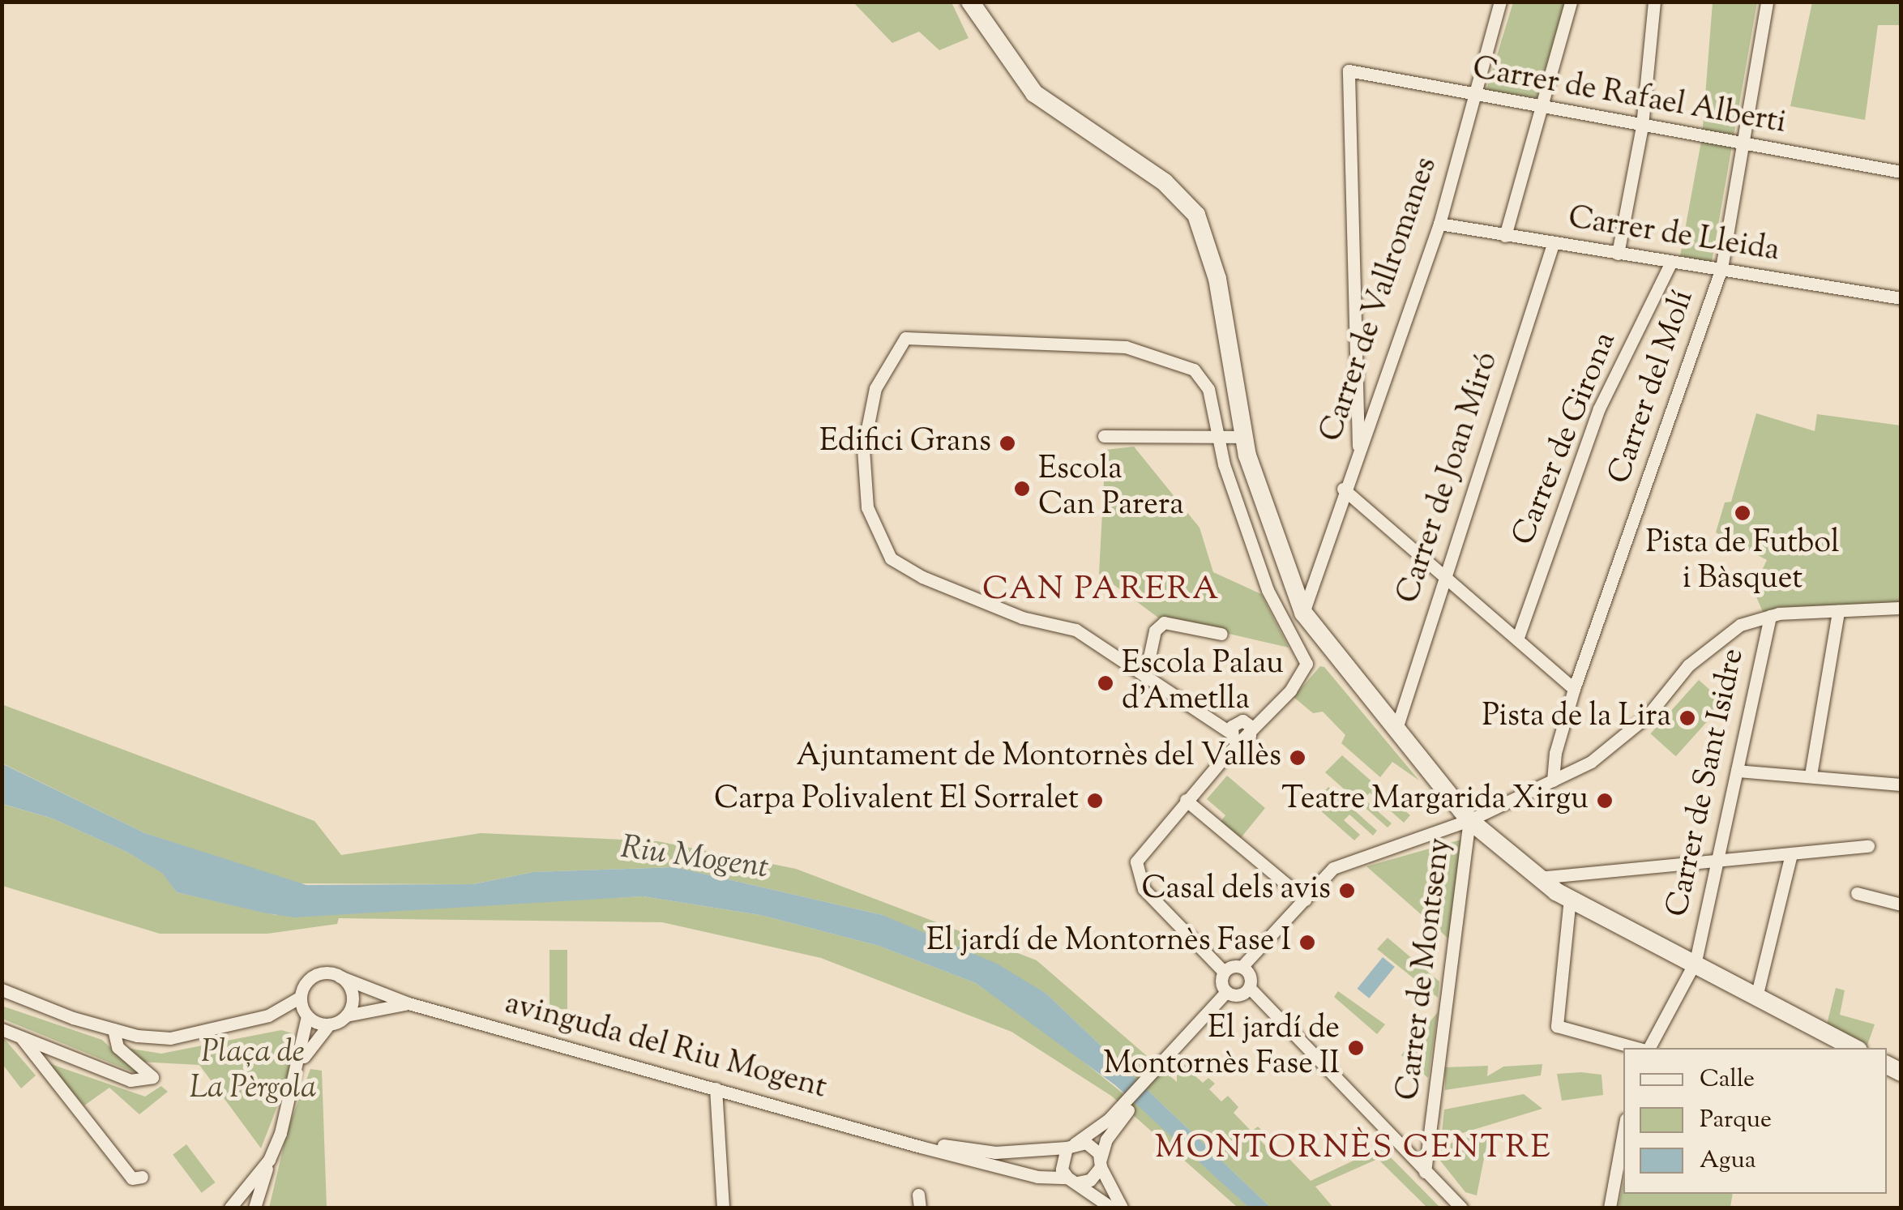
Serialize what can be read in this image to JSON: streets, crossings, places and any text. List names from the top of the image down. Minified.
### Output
{"streets":{"street":["Carrer de Rafael Alberti","Carrer de Lleida","Carrer de Vallromanes","Carrer del Molí","Carrer de Girona","Carrer de Joan Miró","Carrer de Sant Isidre","Carrer de Montseny","avinguda del Riu Mogent"]},"crossings":[["Carrer de Rafael Alberti","Carrer de Vallromanes"],["Carrer de Rafael Alberti","Carrer del Molí"],["Carrer de Lleida","Carrer de Vallromanes"],["Carrer de Lleida","Carrer del Molí"],["Carrer de Lleida","Carrer de Girona"],["Carrer de Lleida","Carrer de Joan Miró"]],"districts":["CAN PARERA","MONTORNÈS CENTRE"],"water":["Riu Mogent"],"parks":["Plaça de La Pèrgola"],"places":["Edifici Grans","Escola Can Parera","Pista de Futbol i Bàsquet","Escola Palau d'Ametlla","Pista de la Lira","Ajuntament de Montornès del Vallès","Carpa Polivalent El Sorralet","Teatre Margarida Xirgu","Casal dels avis","El jardí de Montornès Fase I","El jardí de Montornès Fase II"],"legend":["Calle","Parque","Agua"]}
